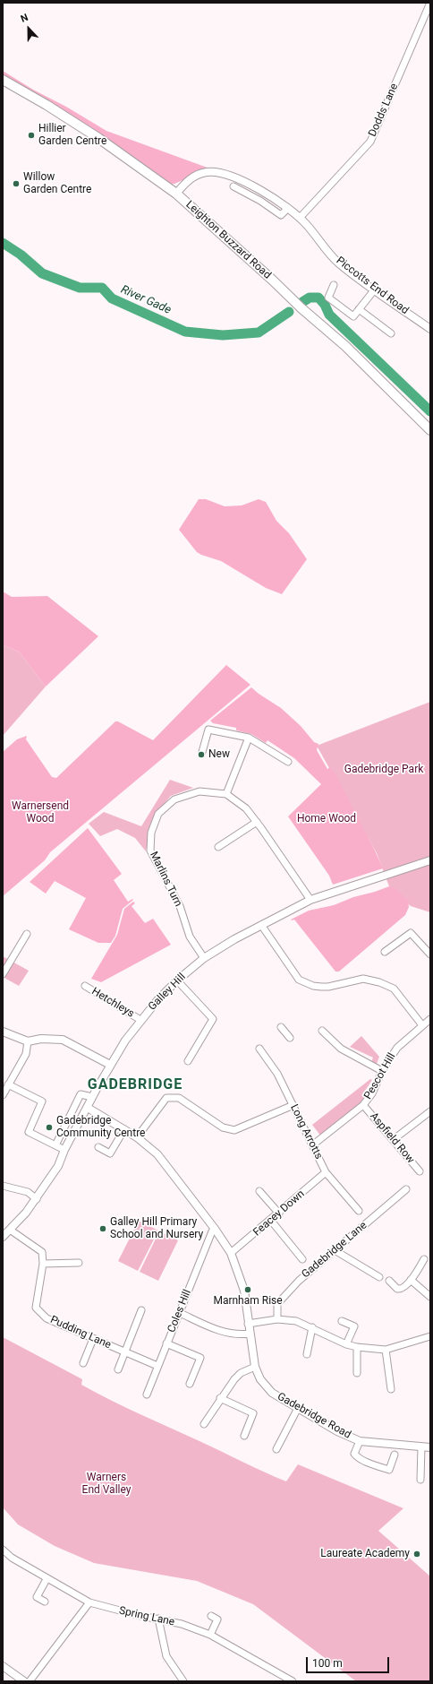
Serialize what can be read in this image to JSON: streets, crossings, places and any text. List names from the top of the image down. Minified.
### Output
{"streets":{"main road":["Leighton Buzzard Road"],"street":["Dodds Lane","Piccotts End Road","Marlins Turn","Galley Hill","Hetchleys","Pescot Hill","Long Arrotts","Aspfield Row","Feacey Down","Gadebridge Lane","Coles Hill","Pudding Lane","Gadebridge Road","Spring Lane"]},"crossings":[["Dodds Lane","Piccotts End Road"],["Leighton Buzzard Road","Piccotts End Road"],["Marlins Turn","Galley Hill"],["Galley Hill","Hetchleys"],["Galley Hill","Gadebridge Road"],["Pescot Hill","Long Arrotts"],["Pescot Hill","Aspfield Row"],["Long Arrotts","Feacey Down"],["Feacey Down","Gadebridge Road"],["Coles Hill","Pudding Lane"],["Coles Hill","Gadebridge Road"]],"districts":["GADEBRIDGE"],"water":["River Gade"],"parks":["Gadebridge Park","Warnersend Wood","Home Wood","Warners End Valley"],"places":["Hillier Garden Centre","Willow Garden Centre","New","Gadebridge Community Centre","Galley Hill Primary School and Nursery","Marnham Rise","Laureate Academy"],"scale_bar":"100 m","north":"top"}
